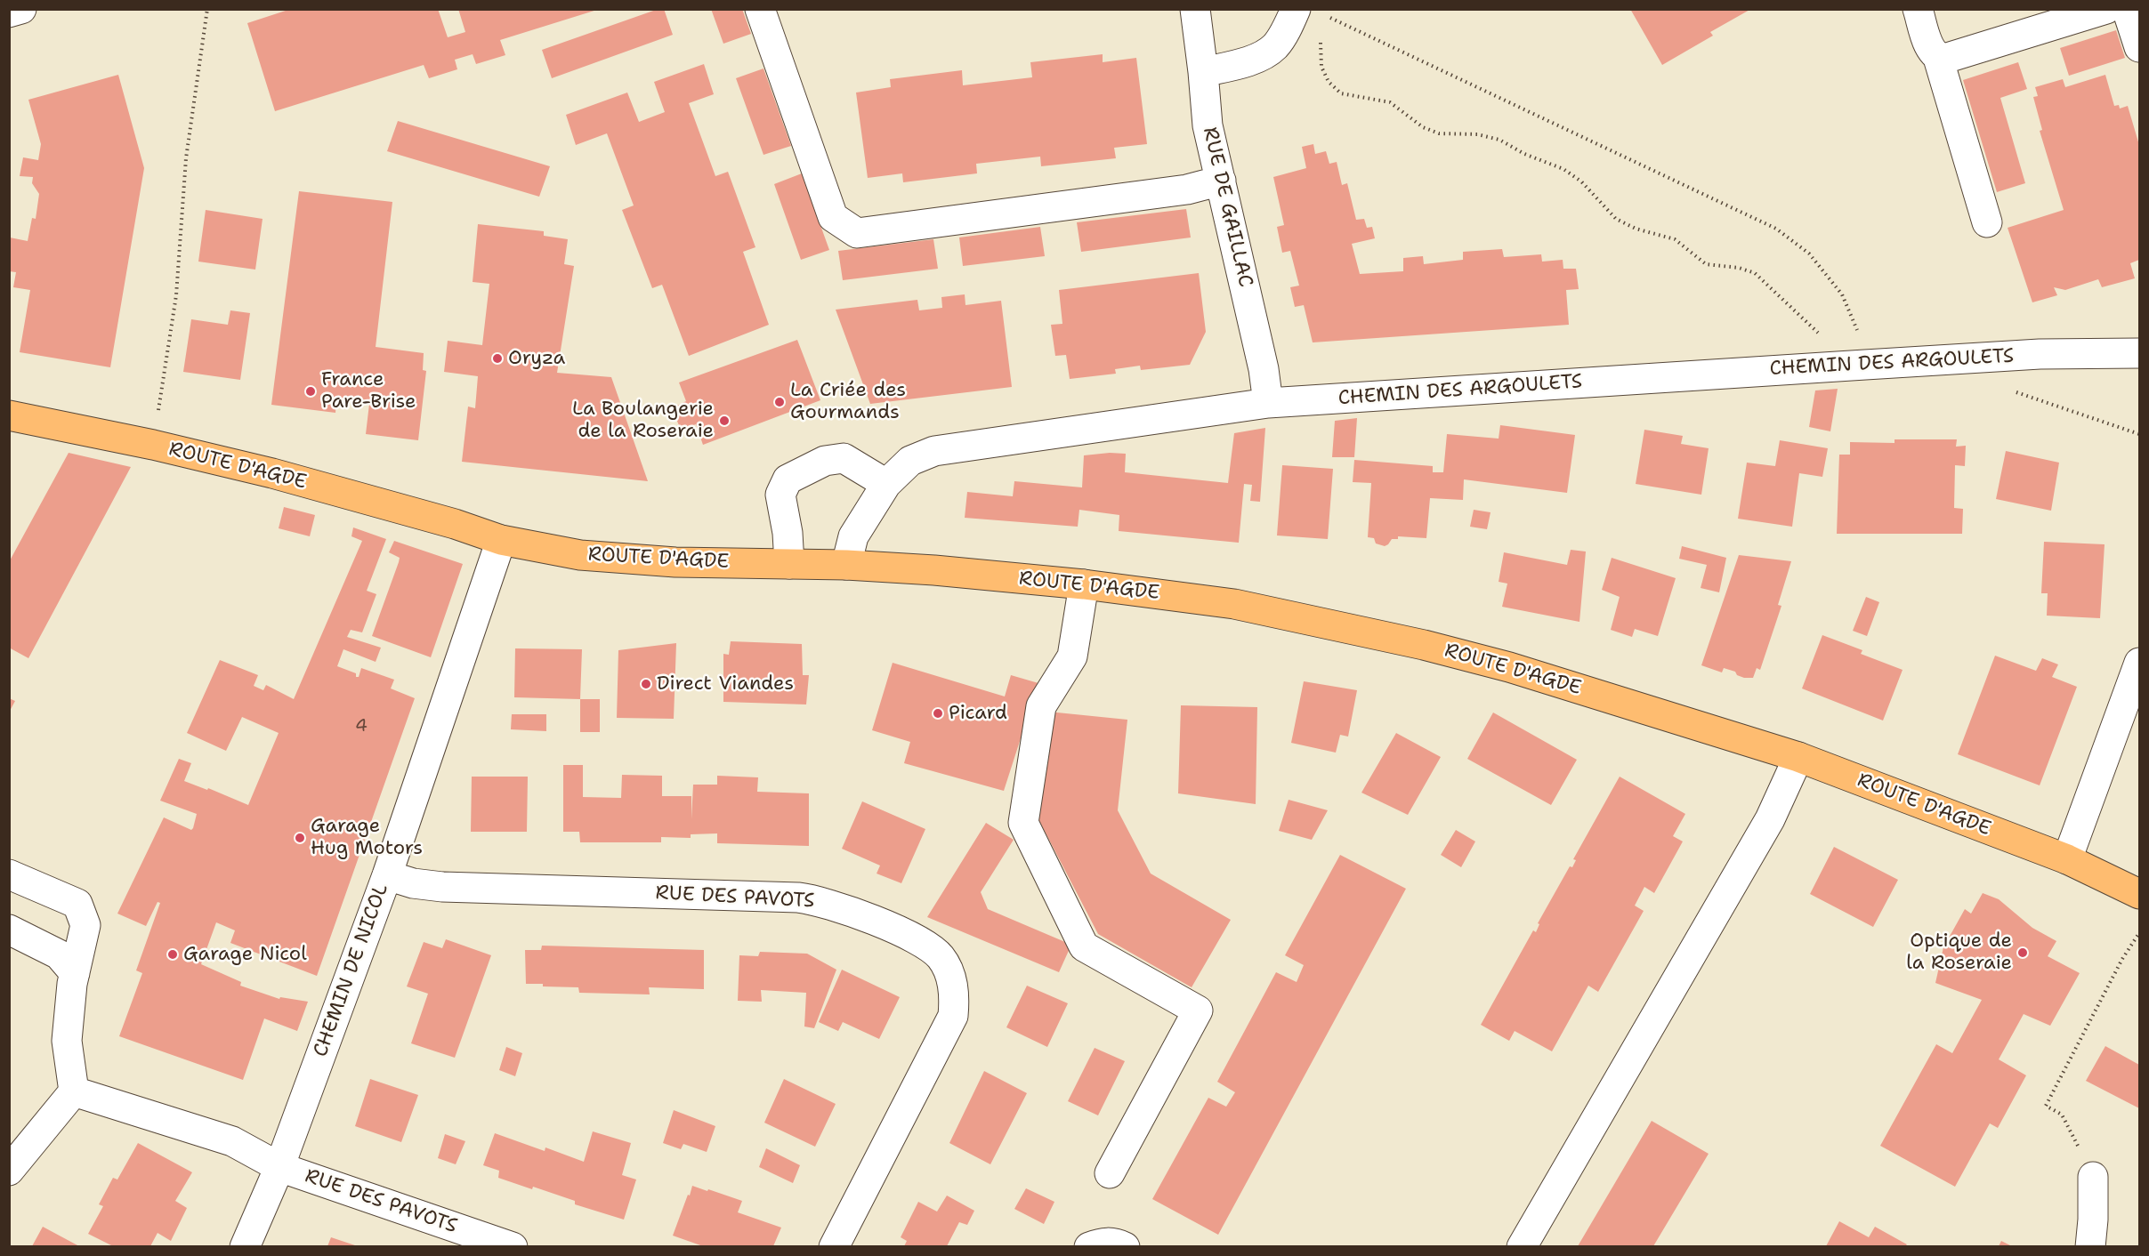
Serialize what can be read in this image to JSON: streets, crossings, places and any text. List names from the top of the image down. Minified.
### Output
{"streets":{"main road":["ROUTE D'AGDE"],"street":["RUE DE GAILLAC","CHEMIN DES ARGOULETS","RUE DES PAVOTS","CHEMIN DE NICOL"]},"crossings":[["RUE DE GAILLAC","CHEMIN DES ARGOULETS"],["CHEMIN DES ARGOULETS","ROUTE D'AGDE"],["ROUTE D'AGDE","CHEMIN DE NICOL"],["RUE DES PAVOTS","CHEMIN DE NICOL"]],"places":["Oryza","France Pare-Brise","La Criée des Gourmands","La Boulangerie de la Roseraie","Direct Viandes","Picard","Garage Hug Motors","Optique de la Roseraie","Garage Nicol"],"house_numbers":["4"]}
